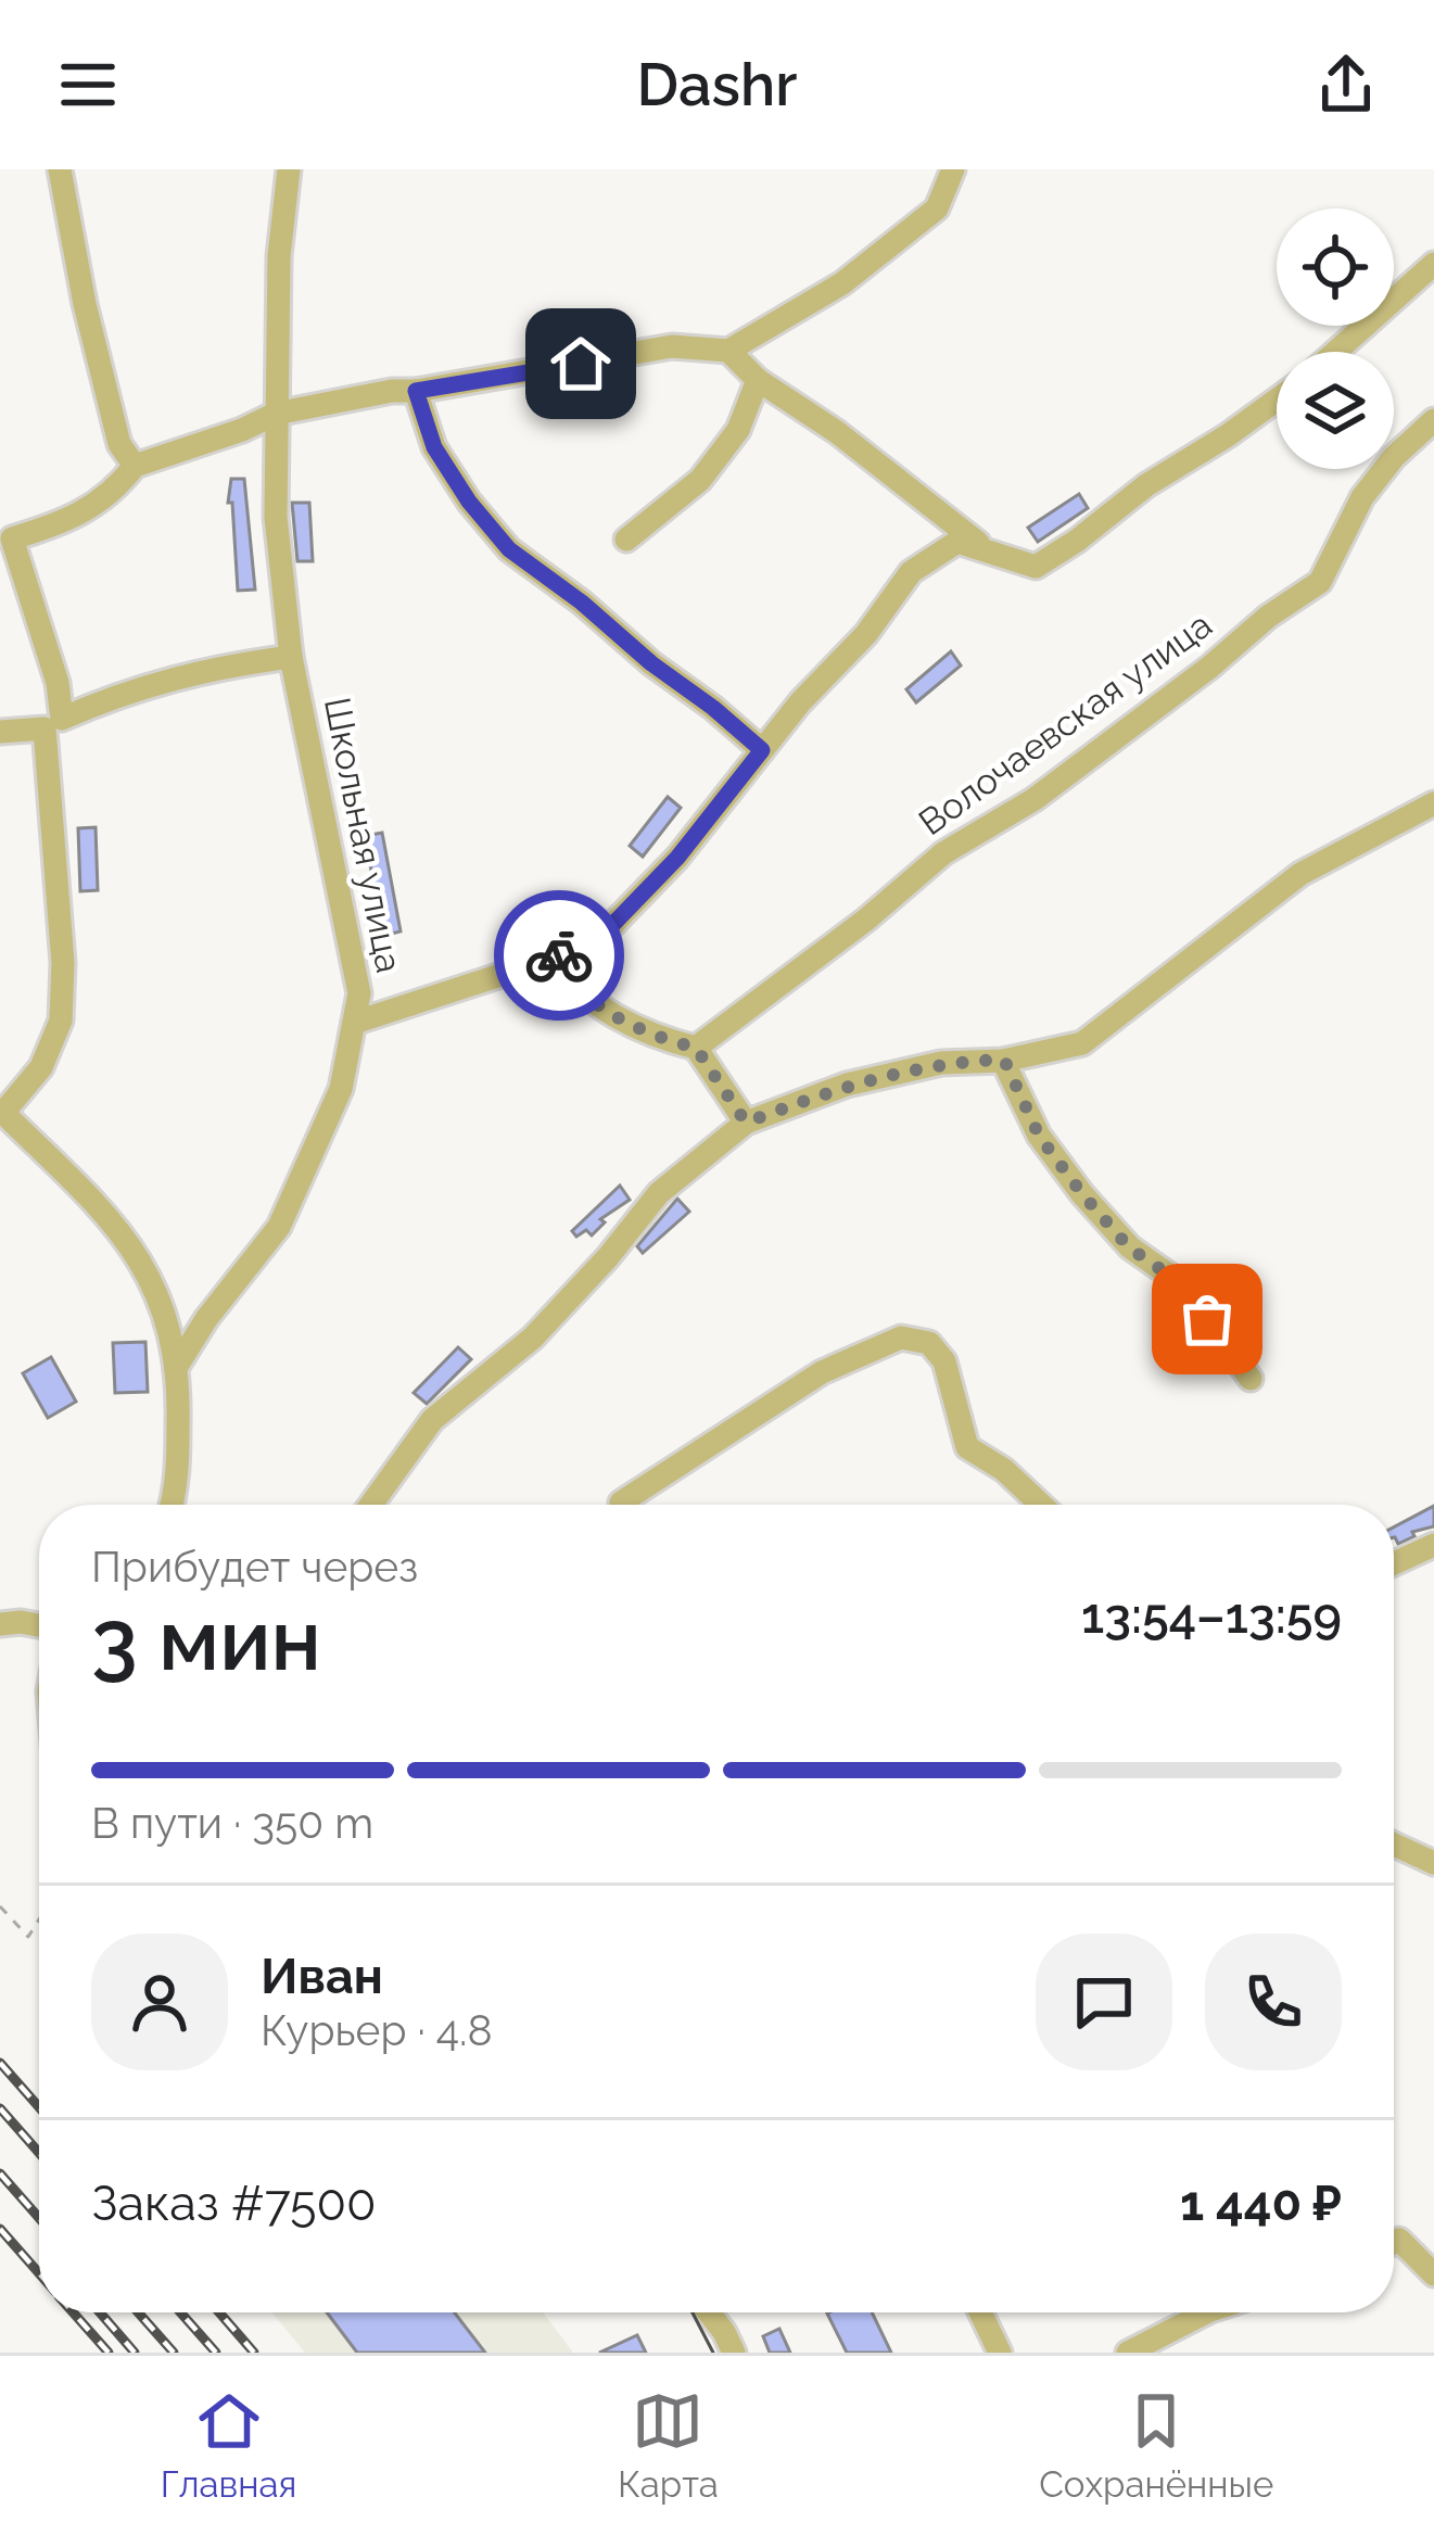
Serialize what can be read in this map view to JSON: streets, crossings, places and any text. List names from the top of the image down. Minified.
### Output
{"streets":{"street":["Волочаевская улица","Школьная улица"]},"page":{"header":"Dashr","heading":["3 мин","Прибудет через","13:54–13:59"],"panel":["Иван","Курьер · 4.8","Заказ #7500","1 440 ₽"],"bar":"В пути · 350 m","tabs":["Главная","Карта","Сохранённые"]}}
